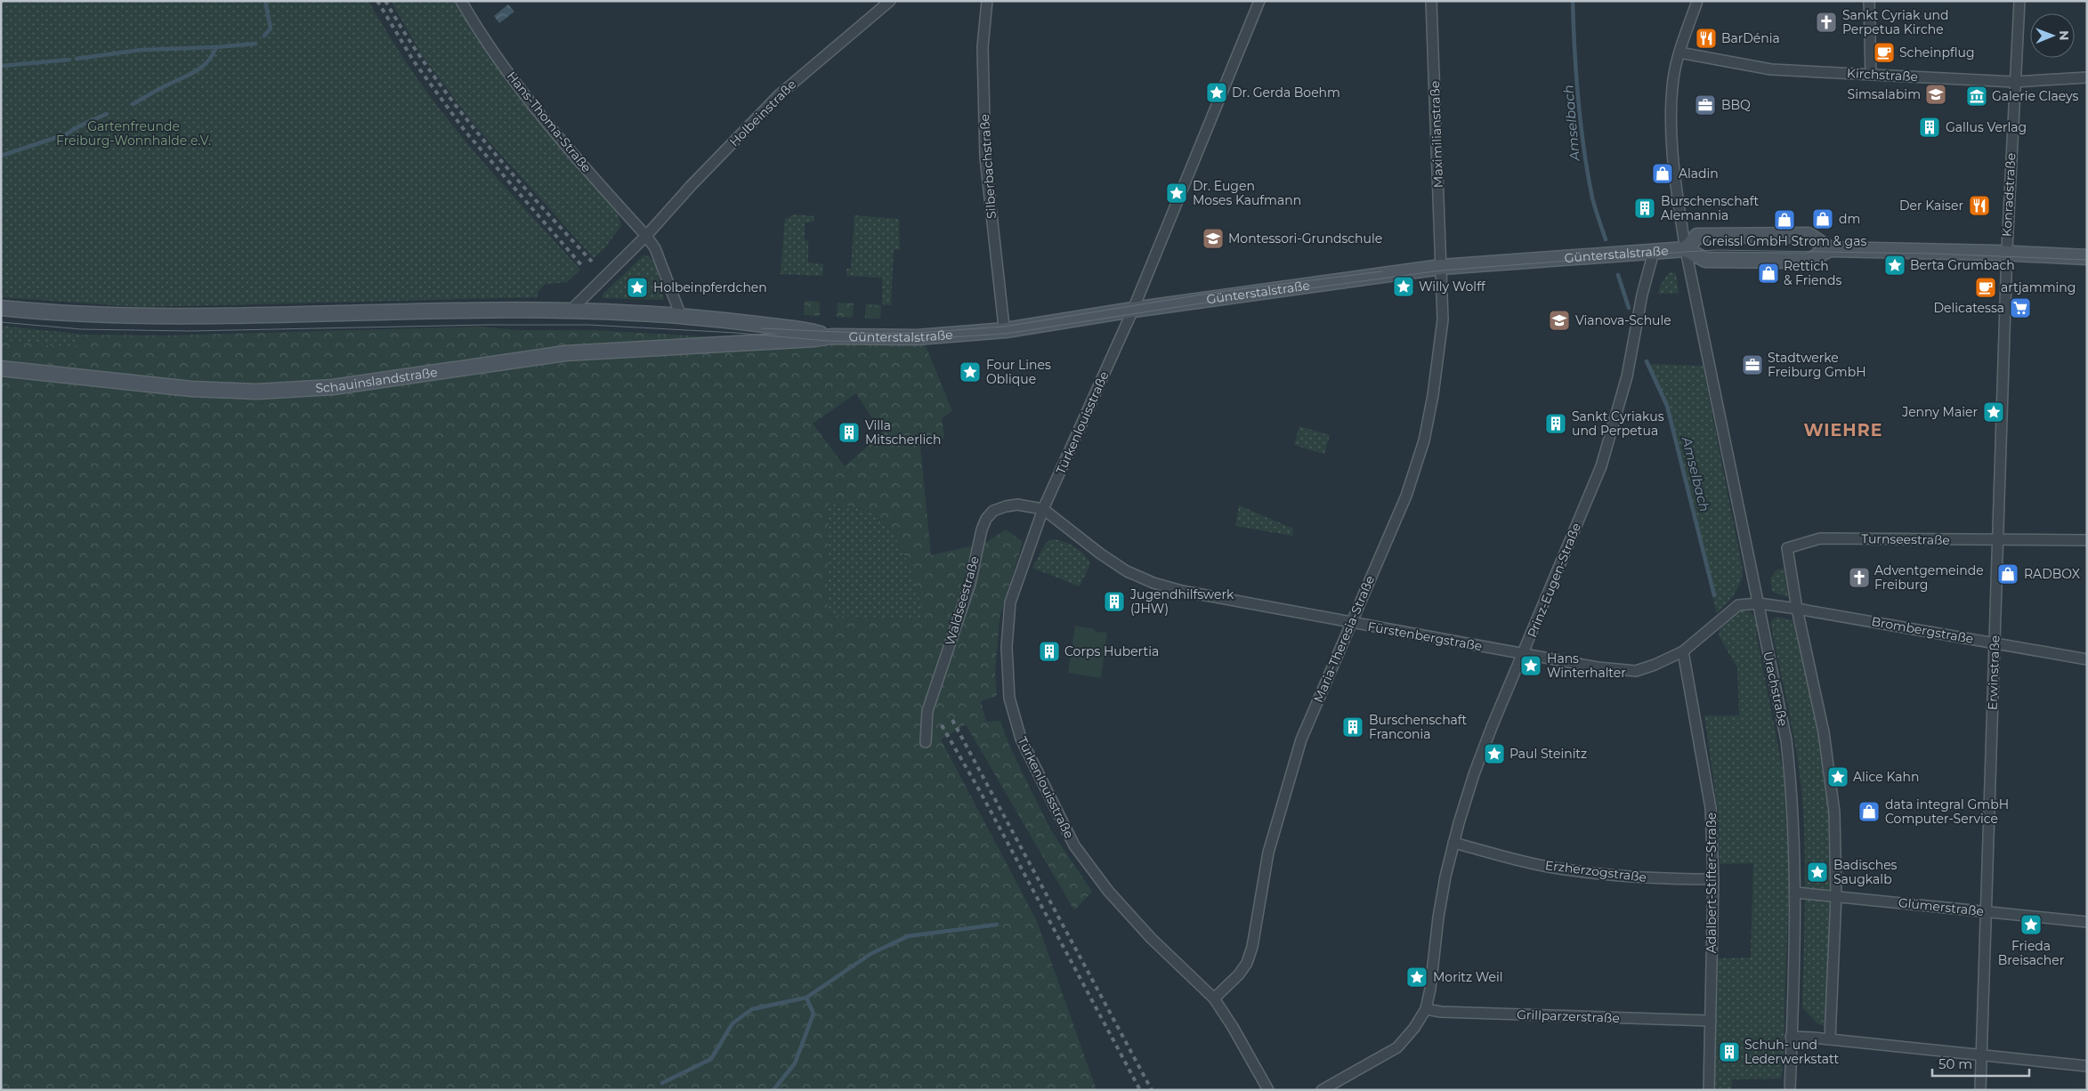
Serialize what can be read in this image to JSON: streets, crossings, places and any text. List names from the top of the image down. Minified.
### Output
{"streets":{"main road":["Günterstalstraße","Schauinslandstraße"],"street":["Kirchstraße","Holbeinstraße","Hans-Thoma-Straße","Maximilianstraße","Silberbachstraße","Konradstraße","Türkenlouisstraße","Turnseestraße","Prinz-Eugen-Straße","Waldseestraße","Brombergstraße","Fürstenbergstraße","Maria-Theresia-Straße","Erwinstraße","Urachstraße","Erzherzogstraße","Adalbert-Stifter-Straße","Glümerstraße","Grillparzerstraße"]},"crossings":[["Kirchstraße","Konradstraße"],["Kirchstraße","Urachstraße"],["Holbeinstraße","Hans-Thoma-Straße"],["Holbeinstraße","Günterstalstraße"],["Maximilianstraße","Günterstalstraße"],["Maximilianstraße","Maria-Theresia-Straße"],["Silberbachstraße","Günterstalstraße"],["Konradstraße","Günterstalstraße"],["Konradstraße","Erwinstraße"],["Günterstalstraße","Schauinslandstraße"],["Günterstalstraße","Türkenlouisstraße"],["Günterstalstraße","Prinz-Eugen-Straße"],["Günterstalstraße","Maria-Theresia-Straße"],["Günterstalstraße","Erwinstraße"],["Günterstalstraße","Urachstraße"],["Türkenlouisstraße","Waldseestraße"],["Türkenlouisstraße","Fürstenbergstraße"],["Türkenlouisstraße","Maria-Theresia-Straße"],["Turnseestraße","Brombergstraße"],["Turnseestraße","Erwinstraße"],["Prinz-Eugen-Straße","Fürstenbergstraße"],["Prinz-Eugen-Straße","Erzherzogstraße"],["Prinz-Eugen-Straße","Grillparzerstraße"],["Waldseestraße","Fürstenbergstraße"],["Brombergstraße","Fürstenbergstraße"],["Brombergstraße","Erwinstraße"],["Brombergstraße","Urachstraße"],["Fürstenbergstraße","Maria-Theresia-Straße"],["Fürstenbergstraße","Urachstraße"],["Fürstenbergstraße","Adalbert-Stifter-Straße"],["Erwinstraße","Glümerstraße"],["Urachstraße","Glümerstraße"],["Erzherzogstraße","Adalbert-Stifter-Straße"],["Adalbert-Stifter-Straße","Grillparzerstraße"]],"districts":["WIEHRE"],"water":["Amselbach"],"parks":["Gartenfreunde Freiburg-Wonnhalde e.V."],"places":{"church":["Sankt Cyriak und Perpetua Kirche","Adventgemeinde Freiburg"],"restaurant":["BarDénia","Der Kaiser"],"cafe":["Scheinpflug","artjamming"],"place":["Dr. Gerda Boehm","Dr. Eugen Moses Kaufmann","Berta Grumbach","Willy Wolff","Holbeinpferdchen","Four Lines Oblique","Jenny Maier","Hans Winterhalter","Paul Steinitz","Alice Kahn","Badisches Saugkalb","Frieda Breisacher","Moritz Weil"],"school or university":["Simsalabim","Montessori-Grundschule","Vianova-Schule"],"museum":["Galerie Claeys"],"office":["BBQ","Stadtwerke Freiburg GmbH"],"building":["Gallus Verlag","Burschenschaft Alemannia","Sankt Cyriakus und Perpetua","Villa Mitscherlich","Jugendhilfswerk (JHW)","Corps Hubertia","Burschenschaft Franconia","Schuh- und Lederwerkstatt"],"shop":["Aladin","dm","Greissl GmbH Strom & gas","Rettich & Friends","RADBOX","data integral GmbH Computer-Service"],"supermarket":["Delicatessa"]},"scale_bar":"50 m","north":"right"}
